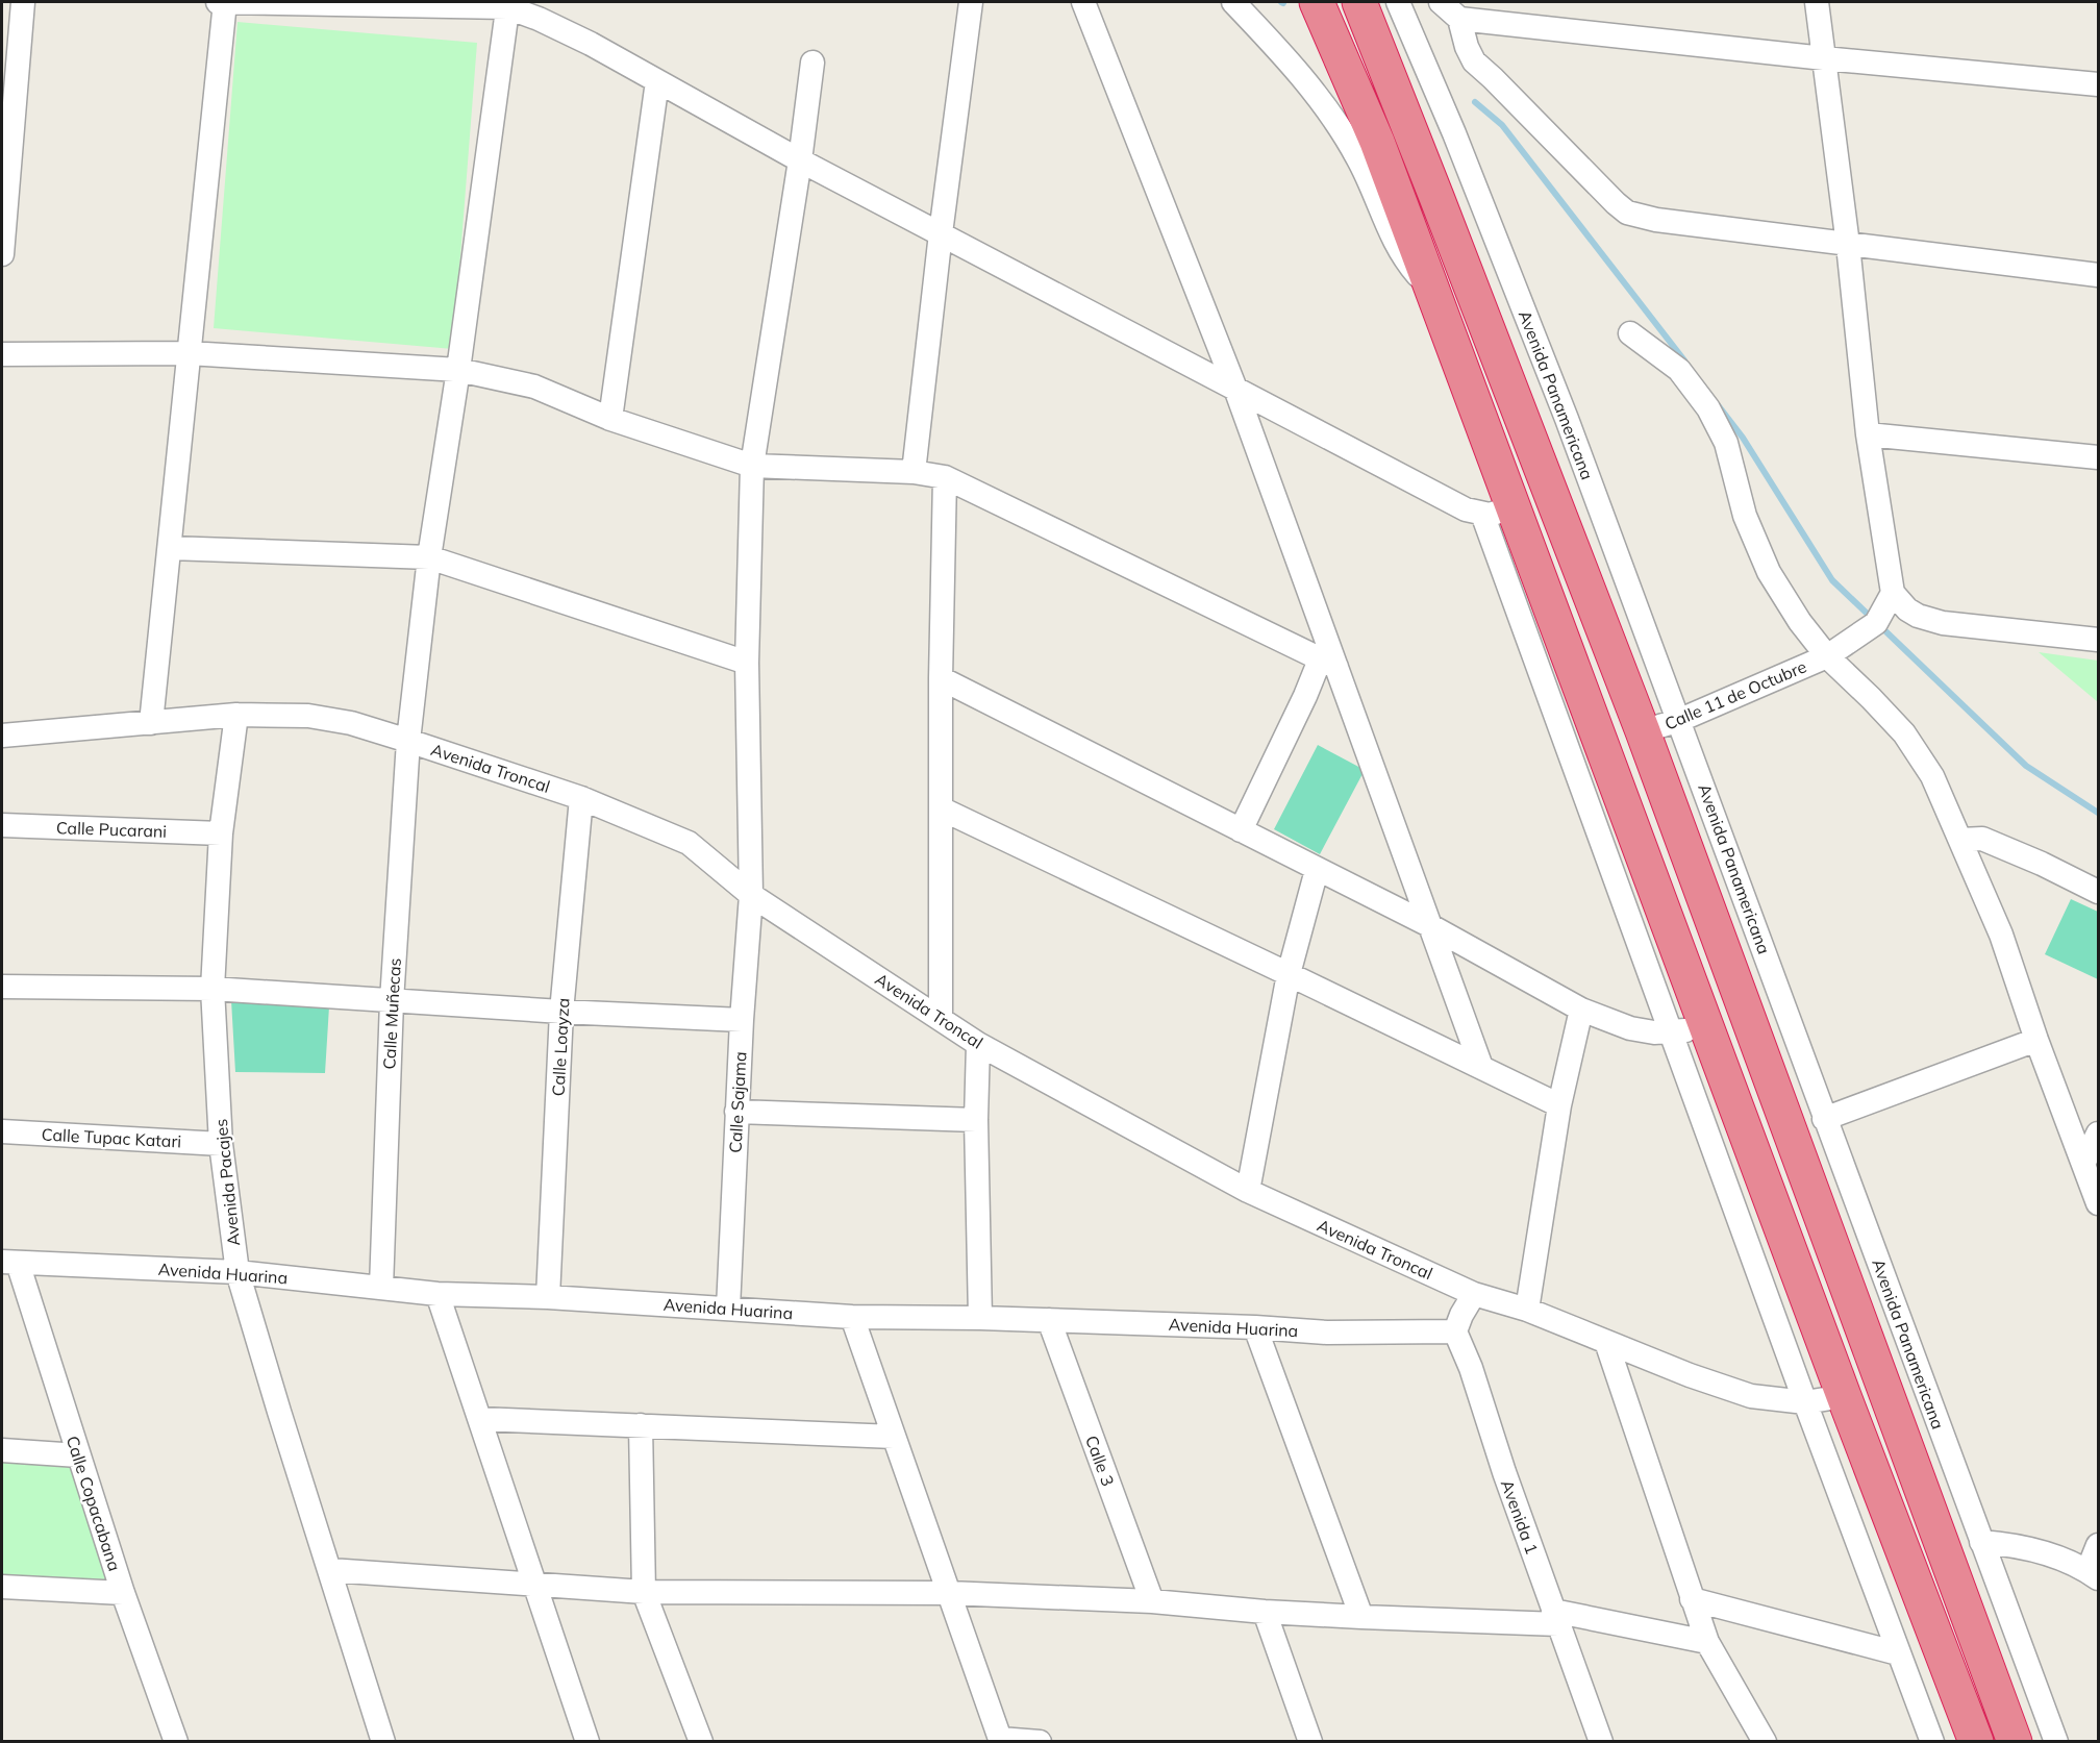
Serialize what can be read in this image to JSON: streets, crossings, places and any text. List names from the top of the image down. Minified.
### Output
{"streets":{"street":["Avenida Panamericana","Calle 11 de Octubre","Avenida Troncal","Calle Pucarani","Calle Muñecas","Calle Loayza","Calle Sajama","Calle Tupac Katari","Avenida Pacajes","Avenida Huarina","Calle 3","Calle Copacabana","Avenida 1"]},"crossings":[["Avenida Panamericana","Calle 11 de Octubre"],["Avenida Troncal","Calle Muñecas"],["Avenida Troncal","Calle Loayza"],["Avenida Troncal","Calle Sajama"],["Avenida Troncal","Avenida Pacajes"],["Calle Pucarani","Avenida Pacajes"],["Calle Muñecas","Avenida Huarina"],["Calle Loayza","Avenida Huarina"],["Calle Sajama","Avenida Huarina"],["Calle Tupac Katari","Avenida Pacajes"],["Avenida Pacajes","Avenida Huarina"],["Avenida Huarina","Calle 3"],["Avenida Huarina","Calle Copacabana"],["Avenida Huarina","Avenida 1"]]}
